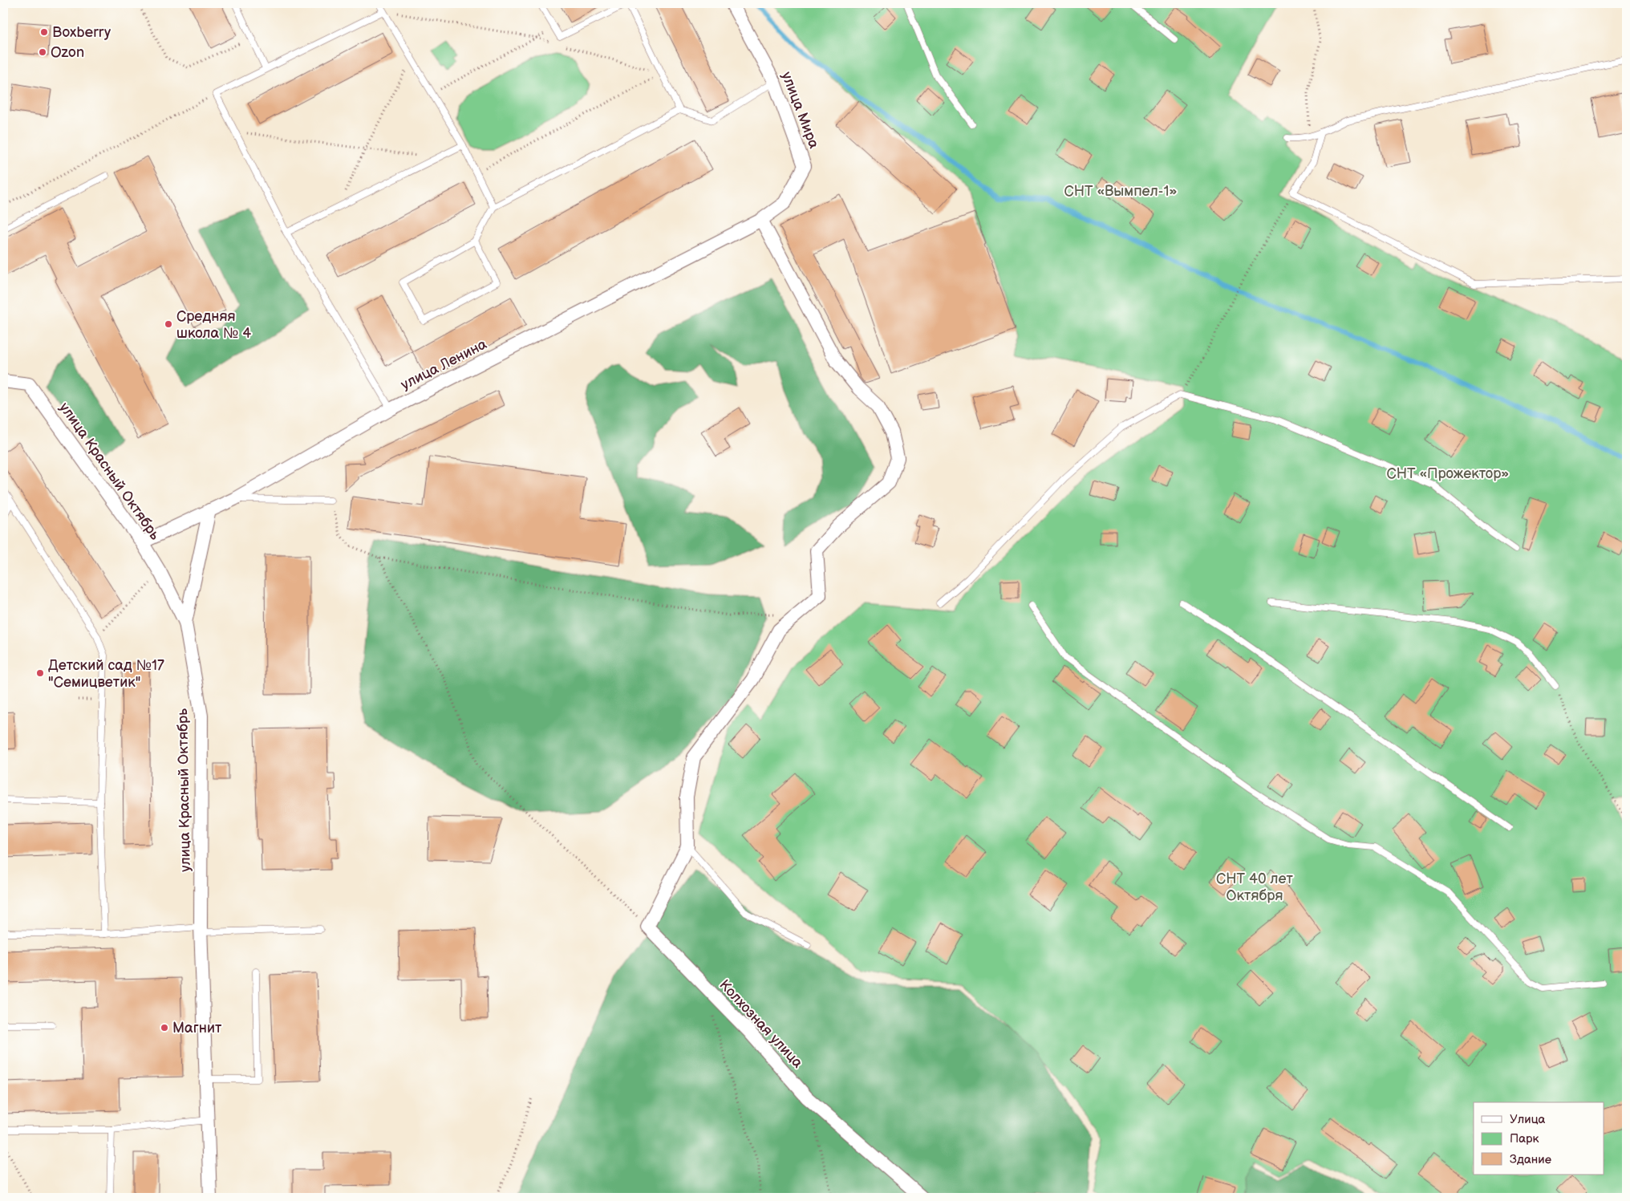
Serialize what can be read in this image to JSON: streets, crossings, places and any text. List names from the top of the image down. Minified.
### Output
{"streets":{"street":["улица Мира","улица Ленина","улица Красный Октябрь","Колхозная улица"]},"crossings":[["улица Мира","улица Ленина"],["улица Ленина","улица Красный Октябрь"]],"parks":["СНТ «Вымпел-1»","СНТ «Прожектор»","СНТ 40 лет Октября"],"places":["Boxberry","Ozon","Средняя школа № 4","Детский сад №17 \"Семицветик\"","Магнит"],"legend":["Улица","Парк","Здание"]}
